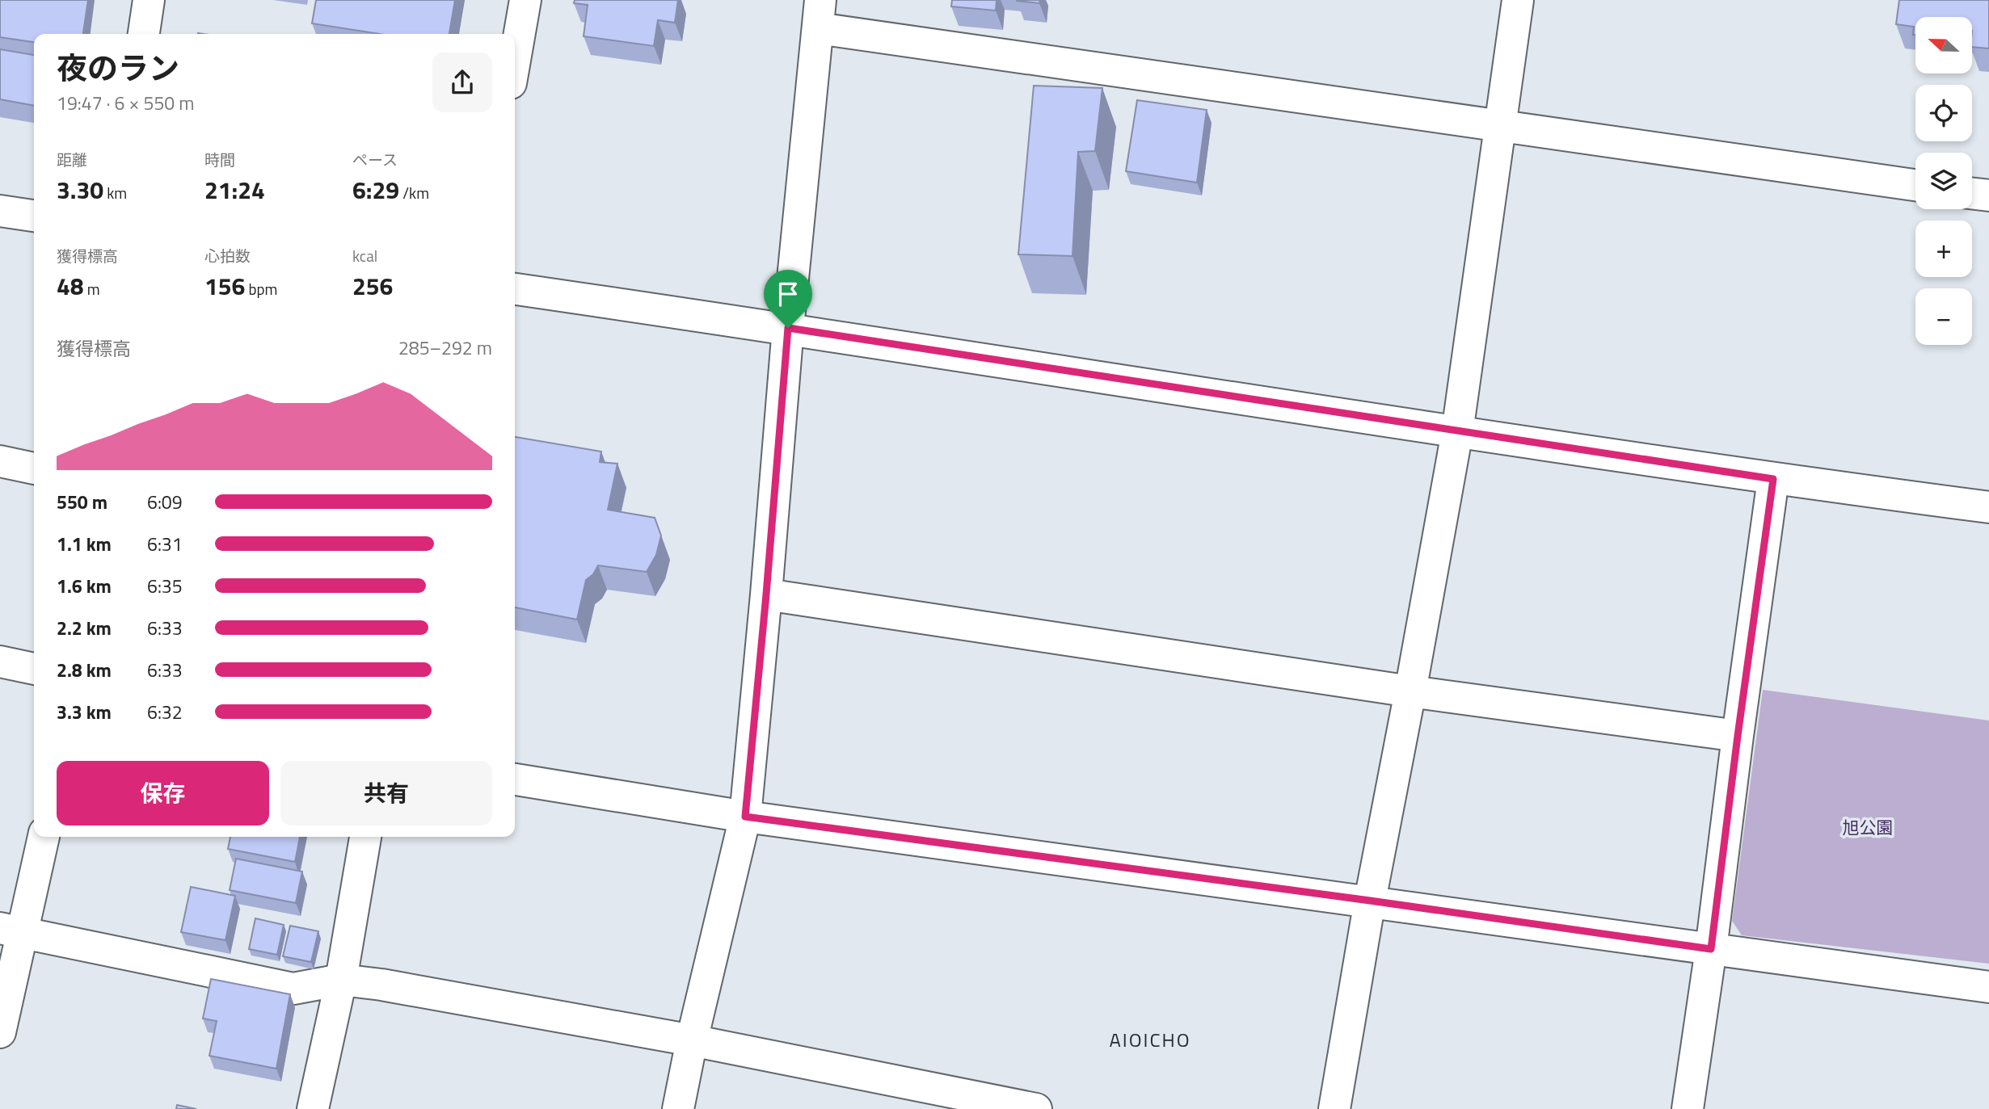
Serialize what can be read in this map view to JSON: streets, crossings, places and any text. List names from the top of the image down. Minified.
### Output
{"districts":["AIOICHO"],"parks":["旭公園"],"north":"left","page":{"map_buttons":["+","−"],"heading":["夜のラン","19:47 · 6 × 550 m"],"stats":[["距離","3.30 km"],["時間","21:24"],["ペース","6:29 /km"],["獲得標高","48 m"],["心拍数","156 bpm"],["kcal","256"]],"chart":["獲得標高","285–292 m"],"list":[{"name":"550 m","note":"6:09"},{"name":"1.1 km","note":"6:31"},{"name":"1.6 km","note":"6:35"},{"name":"2.2 km","note":"6:33"},{"name":"2.8 km","note":"6:33"},{"name":"3.3 km","note":"6:32"}],"buttons":["保存","共有"]}}
